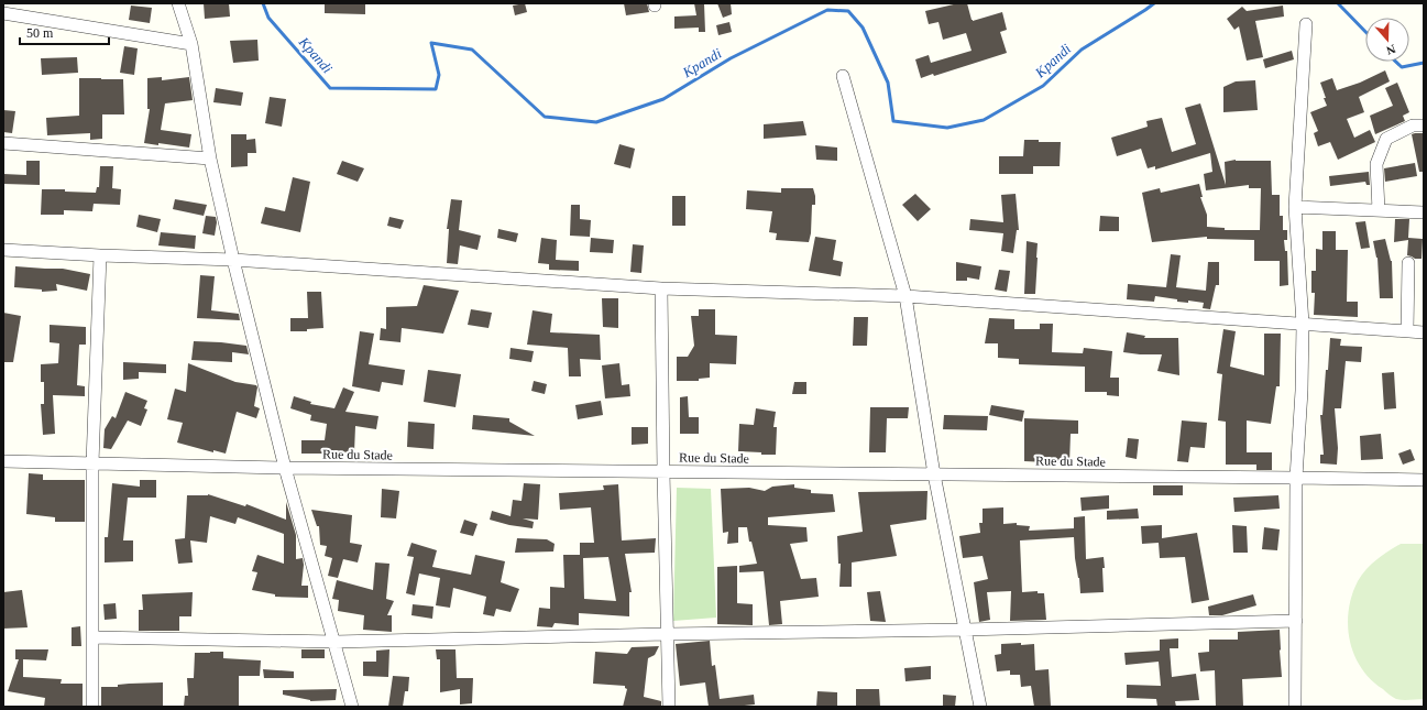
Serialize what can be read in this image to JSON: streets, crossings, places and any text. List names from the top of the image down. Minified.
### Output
{"streets":{"street":["Rue du Stade"]},"water":["Kpandi"],"scale_bar":"50 m","north":"bottom"}
